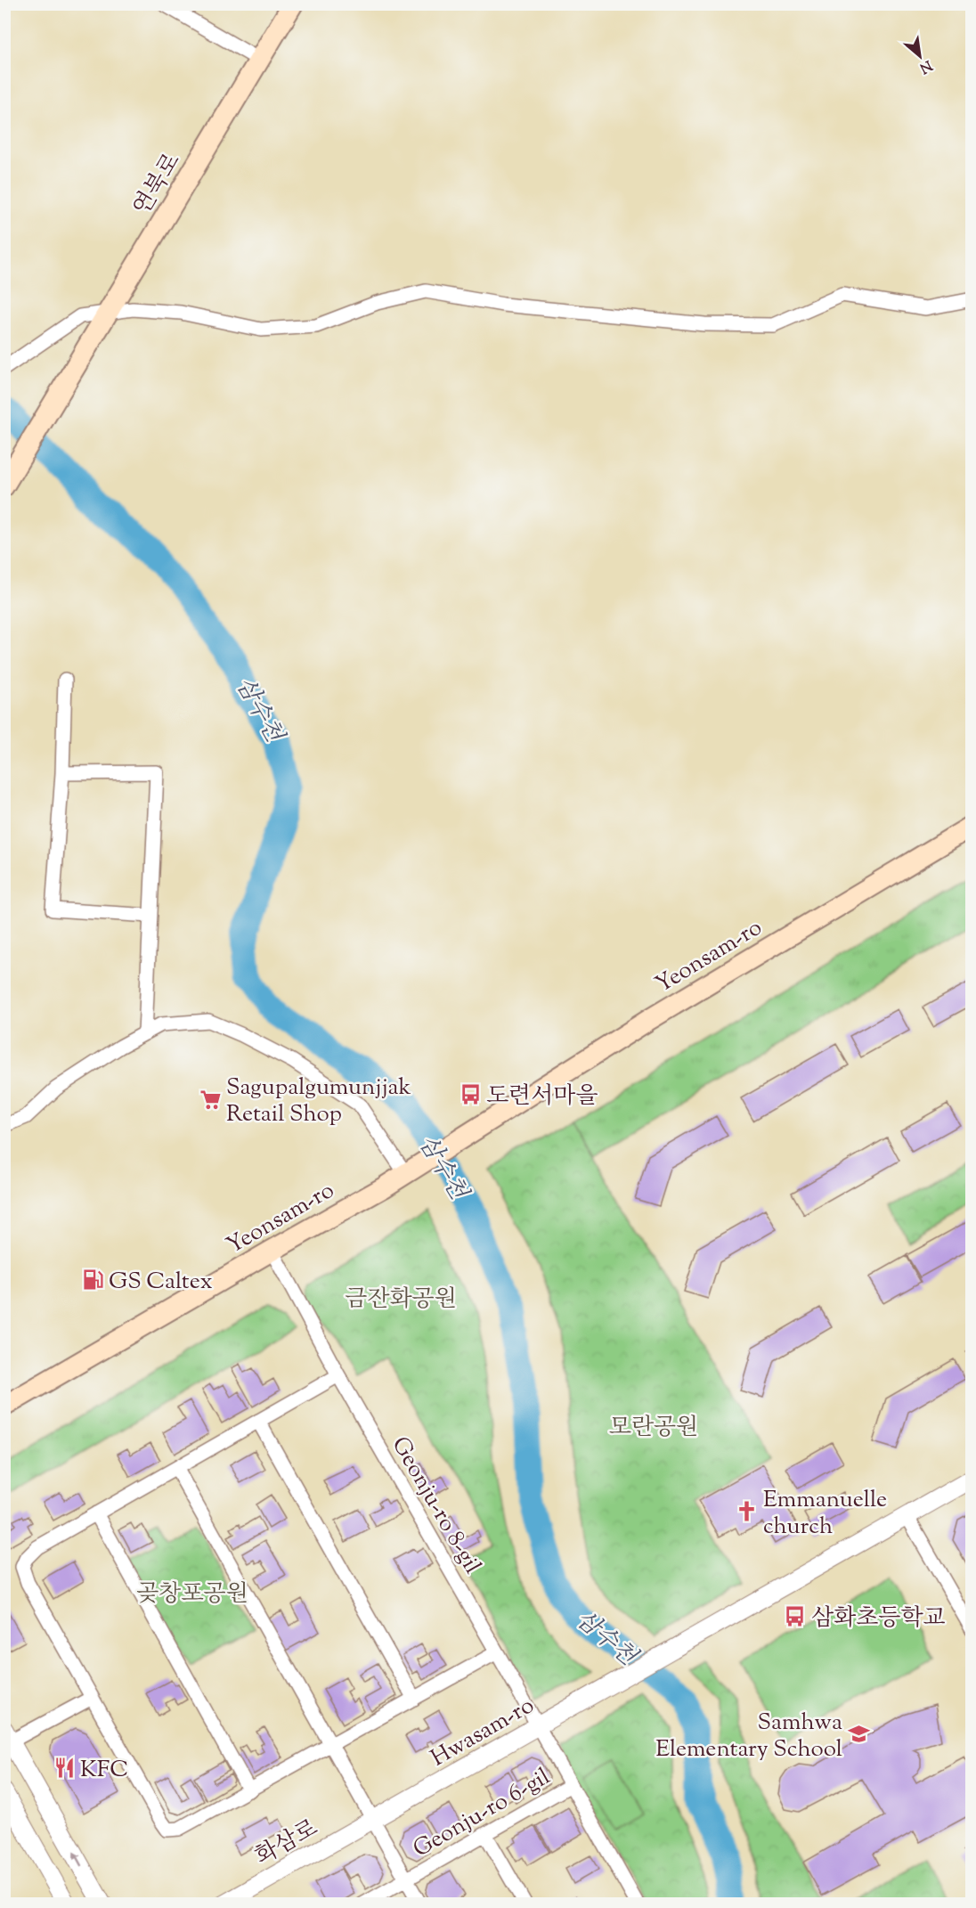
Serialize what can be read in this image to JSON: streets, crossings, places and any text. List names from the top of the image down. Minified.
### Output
{"streets":{"main road":["연북로","Yeonsam-ro"],"street":["Geonju-ro 8-gil","Hwasam-ro","Geonju-ro 6-gil","화삼로"]},"crossings":[["Yeonsam-ro","Geonju-ro 8-gil"],["Geonju-ro 8-gil","Hwasam-ro"],["Geonju-ro 8-gil","Geonju-ro 6-gil"],["Hwasam-ro","화삼로"]],"water":["삼수천"],"parks":["금잔화공원","모란공원","곶창포공원"],"places":{"bus stop":["도련서마을","삼화초등학교"],"supermarket":["Sagupalgumunjjak Retail Shop"],"fuel station":["GS Caltex"],"church":["Emmanuelle church"],"school or university":["Samhwa Elementary School"],"restaurant":["KFC"]},"north":"bottom right"}
